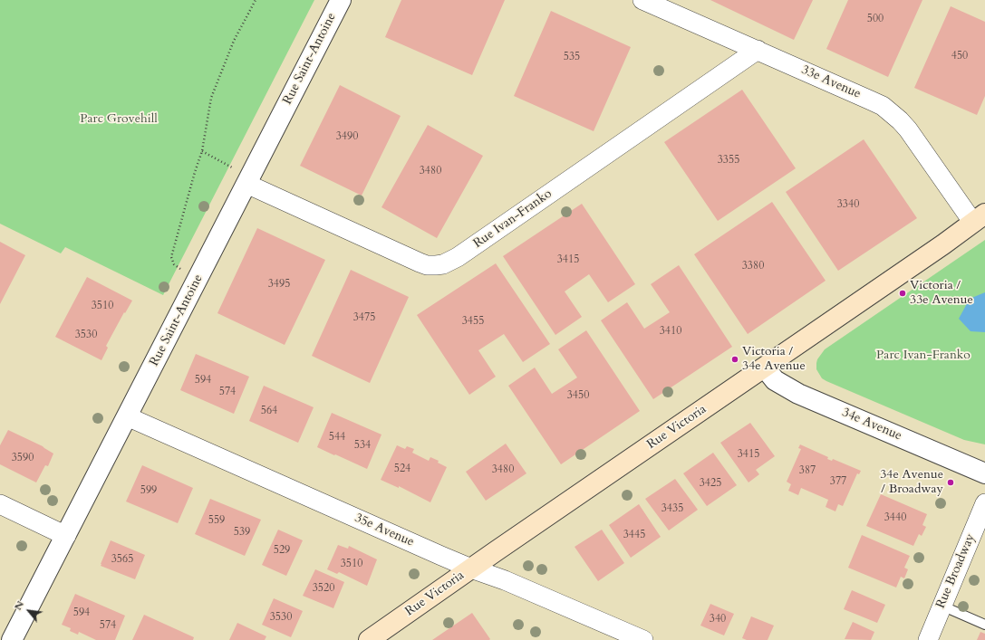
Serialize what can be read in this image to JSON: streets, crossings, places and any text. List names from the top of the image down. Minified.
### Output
{"streets":{"main road":["Rue Victoria"],"street":["Rue Saint-Antoine","33e Avenue","Rue Ivan-Franko","34e Avenue","35e Avenue","Rue Broadway"]},"crossings":[["Rue Saint-Antoine","Rue Ivan-Franko"],["Rue Saint-Antoine","35e Avenue"],["33e Avenue","Rue Ivan-Franko"],["33e Avenue","Rue Victoria"],["34e Avenue","Rue Victoria"],["Rue Victoria","35e Avenue"]],"parks":["Parc Grovehill","Parc Ivan-Franko"],"places":["Victoria / 33e Avenue","Victoria / 34e Avenue","34e Avenue / Broadway"],"house_numbers":["500","450","535","3490","3355","3480","3340","3415","3380","3495","3510","3475","3455","3410","3530","594","574","3450","564","544","534","3415","3590","524","3480","387","377","3425","599","3435","3440","559","539","3445","529","3565","3510","3520","594","3530","340","574"],"north":"top left"}
